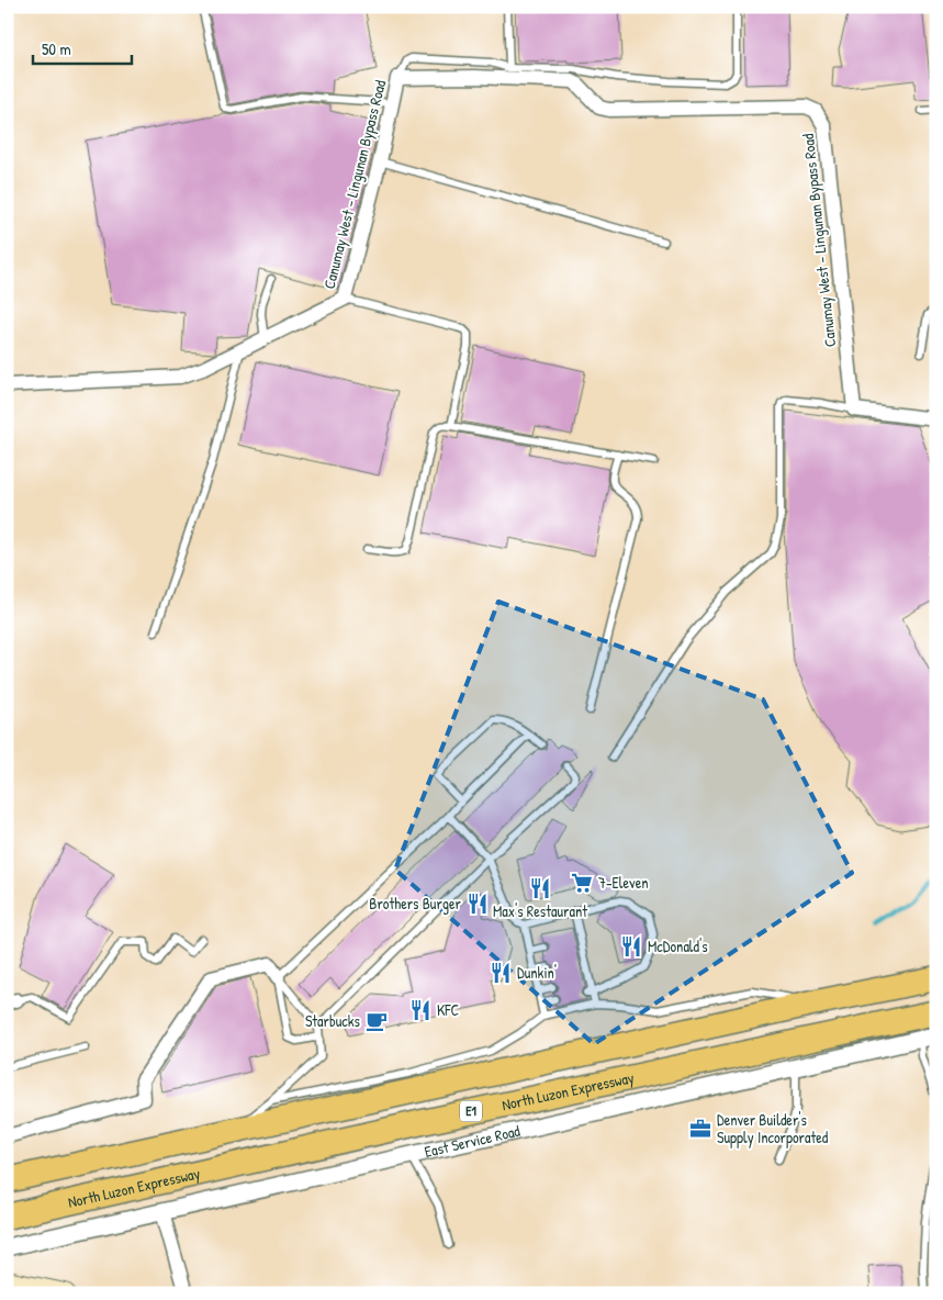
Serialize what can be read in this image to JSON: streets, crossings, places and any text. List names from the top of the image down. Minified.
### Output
{"streets":{"highway":["North Luzon Expressway","E1"],"street":["Canumay West – Lingunan Bypass Road","East Service Road"]},"places":{"supermarket":["7-Eleven"],"restaurant":["Max's Restaurant","Brothers Burger","McDonald's","Dunkin'","KFC"],"cafe":["Starbucks"],"office":["Denver Builder's Supply Incorporated"]},"scale_bar":"50 m"}
